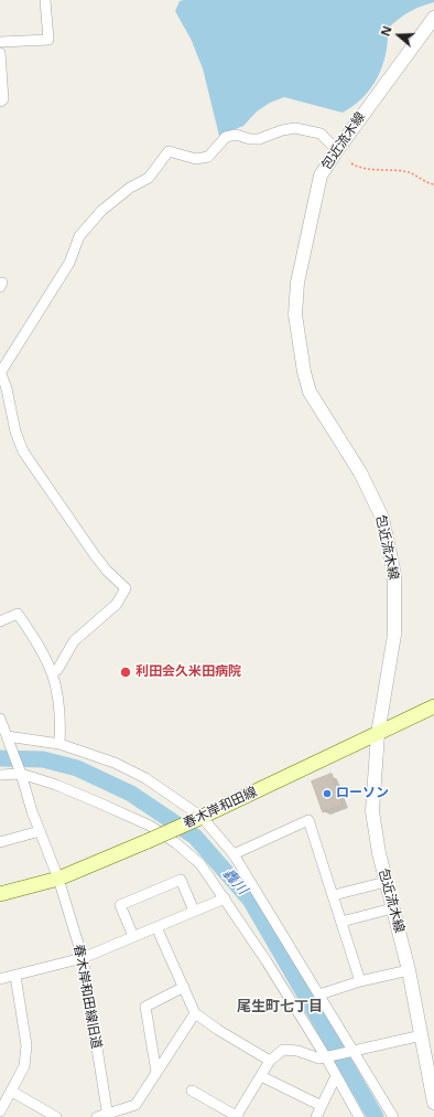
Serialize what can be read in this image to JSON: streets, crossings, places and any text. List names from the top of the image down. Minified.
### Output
{"streets":{"main road":["春木岸和田線"],"street":["包近流木線","春木岸和田線旧道"]},"crossings":[["包近流木線","春木岸和田線"],["春木岸和田線","春木岸和田線旧道"]],"districts":["尾生町七丁目"],"water":["轟川"],"places":["利田会久米田病院","ローソン"],"north":"left"}
